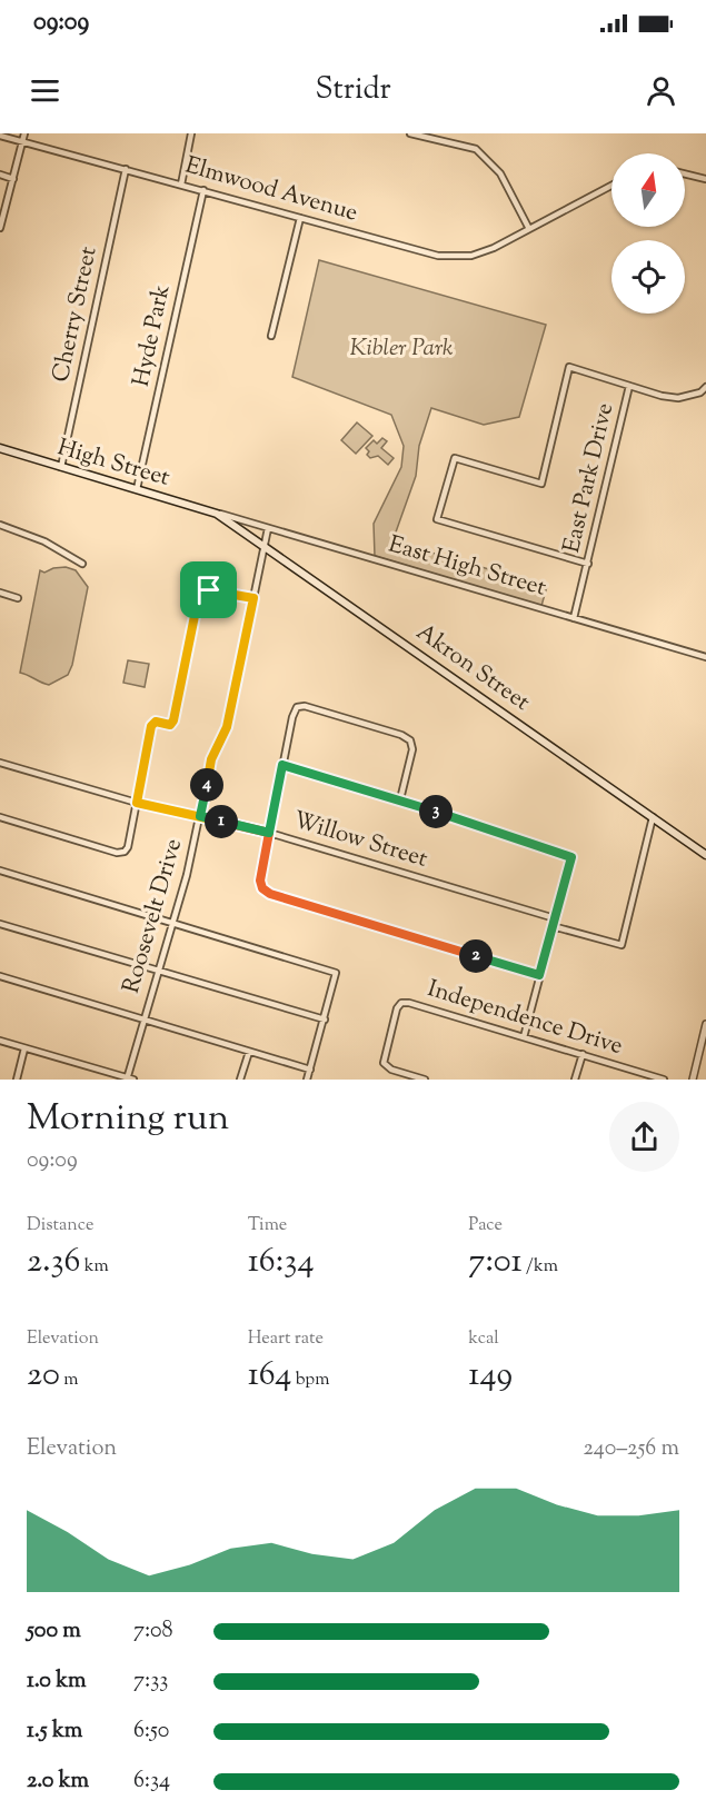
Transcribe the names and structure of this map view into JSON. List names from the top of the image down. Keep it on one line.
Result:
{"streets":{"main road":["High Street","Akron Street"],"street":["Elmwood Avenue","Cherry Street","Hyde Park","East Park Drive","East High Street","Willow Street","Roosevelt Drive","Independence Drive"]},"crossings":[["Elmwood Avenue","Cherry Street"],["Elmwood Avenue","Hyde Park"],["Cherry Street","High Street"],["Hyde Park","High Street"],["High Street","East High Street"],["High Street","Akron Street"],["East Park Drive","East High Street"],["East High Street","Akron Street"],["East High Street","Roosevelt Drive"],["Akron Street","Roosevelt Drive"],["Willow Street","Roosevelt Drive"]],"parks":["Kibler Park"],"north":"top","page":{"status":"09:09","header":"Stridr","pins":["4","3","1","2"],"heading":["Morning run","09:09"],"stats":[["Distance","2.36 km"],["Time","16:34"],["Pace","7:01 /km"],["Elevation","20 m"],["Heart rate","164 bpm"],["kcal","149"]],"chart":["Elevation","240–256 m"],"list":[{"name":"500 m","note":"7:08"},{"name":"1.0 km","note":"7:33"},{"name":"1.5 km","note":"6:50"},{"name":"2.0 km","note":"6:34"}]}}
